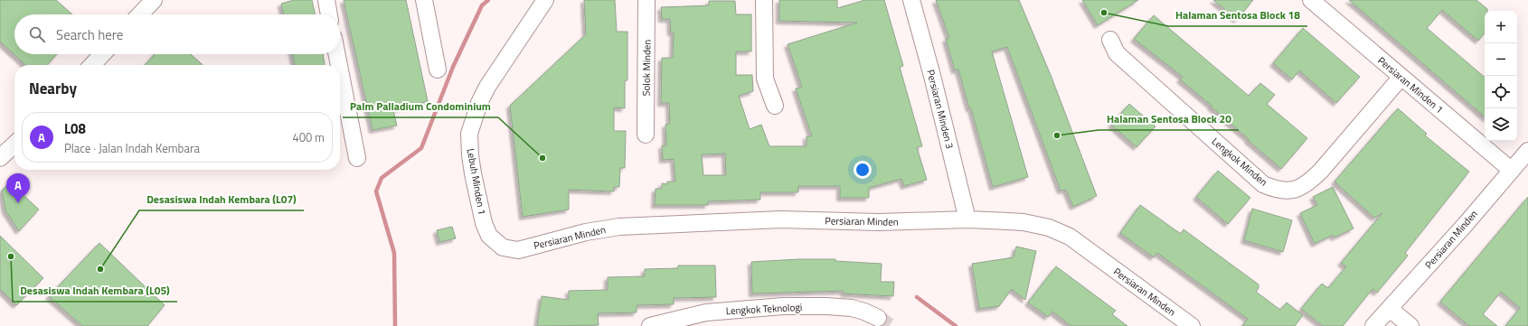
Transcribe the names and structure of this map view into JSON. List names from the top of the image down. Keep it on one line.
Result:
{"streets":{"street":["Solok Minden","Persiaran Minden 1","Persiaran Minden 3","Lengkok Minden","Lebuh Minden 1","Persiaran Minden","Lengkok Teknologi"]},"crossings":[["Persiaran Minden 1","Lengkok Minden"],["Persiaran Minden 1","Persiaran Minden"],["Persiaran Minden 3","Persiaran Minden"],["Lebuh Minden 1","Persiaran Minden"]],"places":["Halaman Sentosa Block 18","Halaman Sentosa Block 20","Palm Palladium Condominium","Desasiswa Indah Kembara (L05)","Desasiswa Indah Kembara (L07)"],"page":{"map_buttons":["+","−"],"search":"Search here","heading":"Nearby","list":[{"mark":"A","name":"L08","note":"Place · Jalan Indah Kembara","value":"400 m"}],"pins":"A"}}
